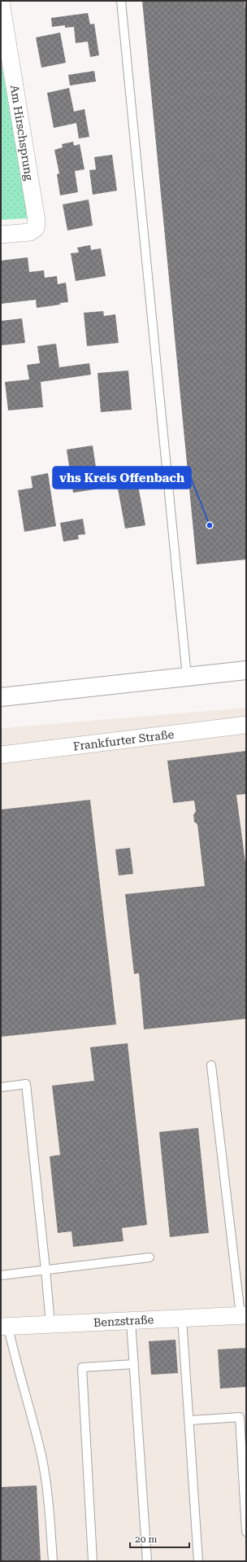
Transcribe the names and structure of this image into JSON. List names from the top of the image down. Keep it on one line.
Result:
{"streets":{"street":["Am Hirschsprung","Frankfurter Straße","Benzstraße"]},"places":["vhs Kreis Offenbach"],"scale_bar":"20 m"}
